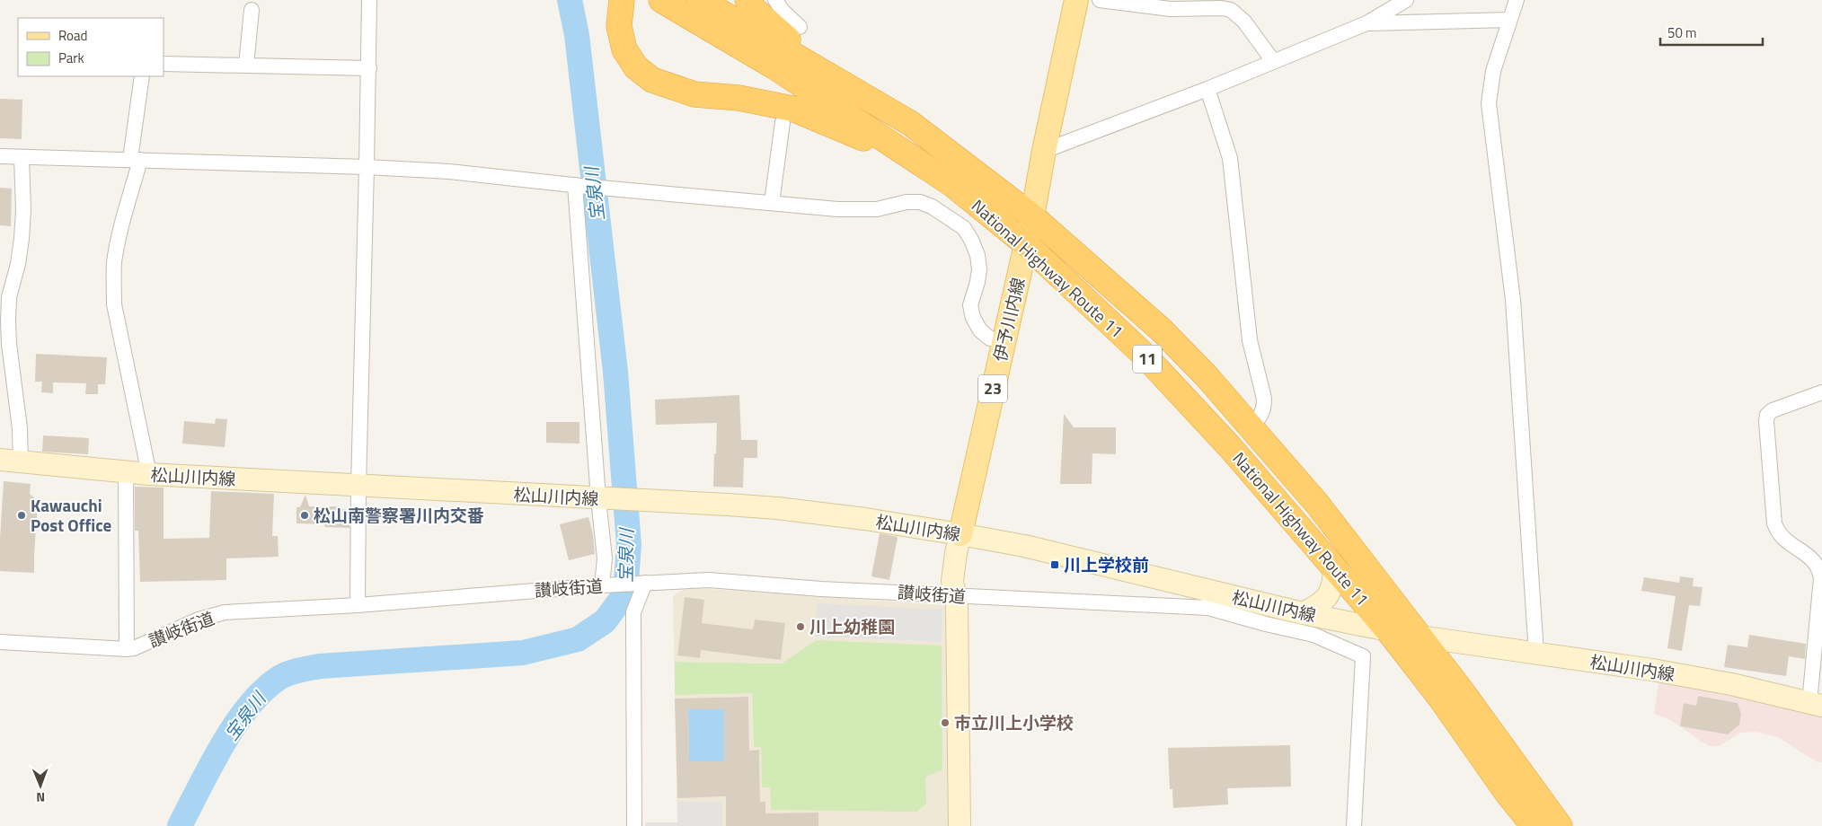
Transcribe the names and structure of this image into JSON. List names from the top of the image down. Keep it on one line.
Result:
{"streets":{"highway":["National Highway Route 11","11"],"main road":["伊予川内線","23","松山川内線"],"street":["讃岐街道"]},"crossings":[["National Highway Route 11","伊予川内線"],["National Highway Route 11","松山川内線"],["伊予川内線","松山川内線"],["松山川内線","讃岐街道"]],"water":["宝泉川"],"places":{"other":["Kawauchi Post Office","松山南警察署川内交番","川上幼稚園","市立川上小学校"],"transit":["川上学校前"]},"legend":["Road","Park"],"scale_bar":"50 m","north":"bottom"}
